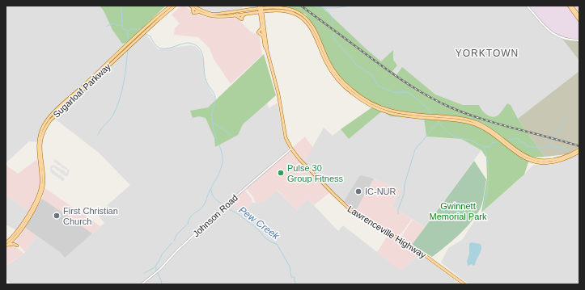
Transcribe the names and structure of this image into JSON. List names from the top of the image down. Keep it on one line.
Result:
{"streets":{"main road":["Sugarloaf Parkway","Lawrenceville Highway"],"street":["Johnson Road"]},"crossings":[["Johnson Road","Lawrenceville Highway"]],"districts":["YORKTOWN"],"water":["Pew Creek"],"parks":["Gwinnett Memorial Park"],"places":["Pulse 30 Group Fitness","IC-NUR","First Christian Church"]}
